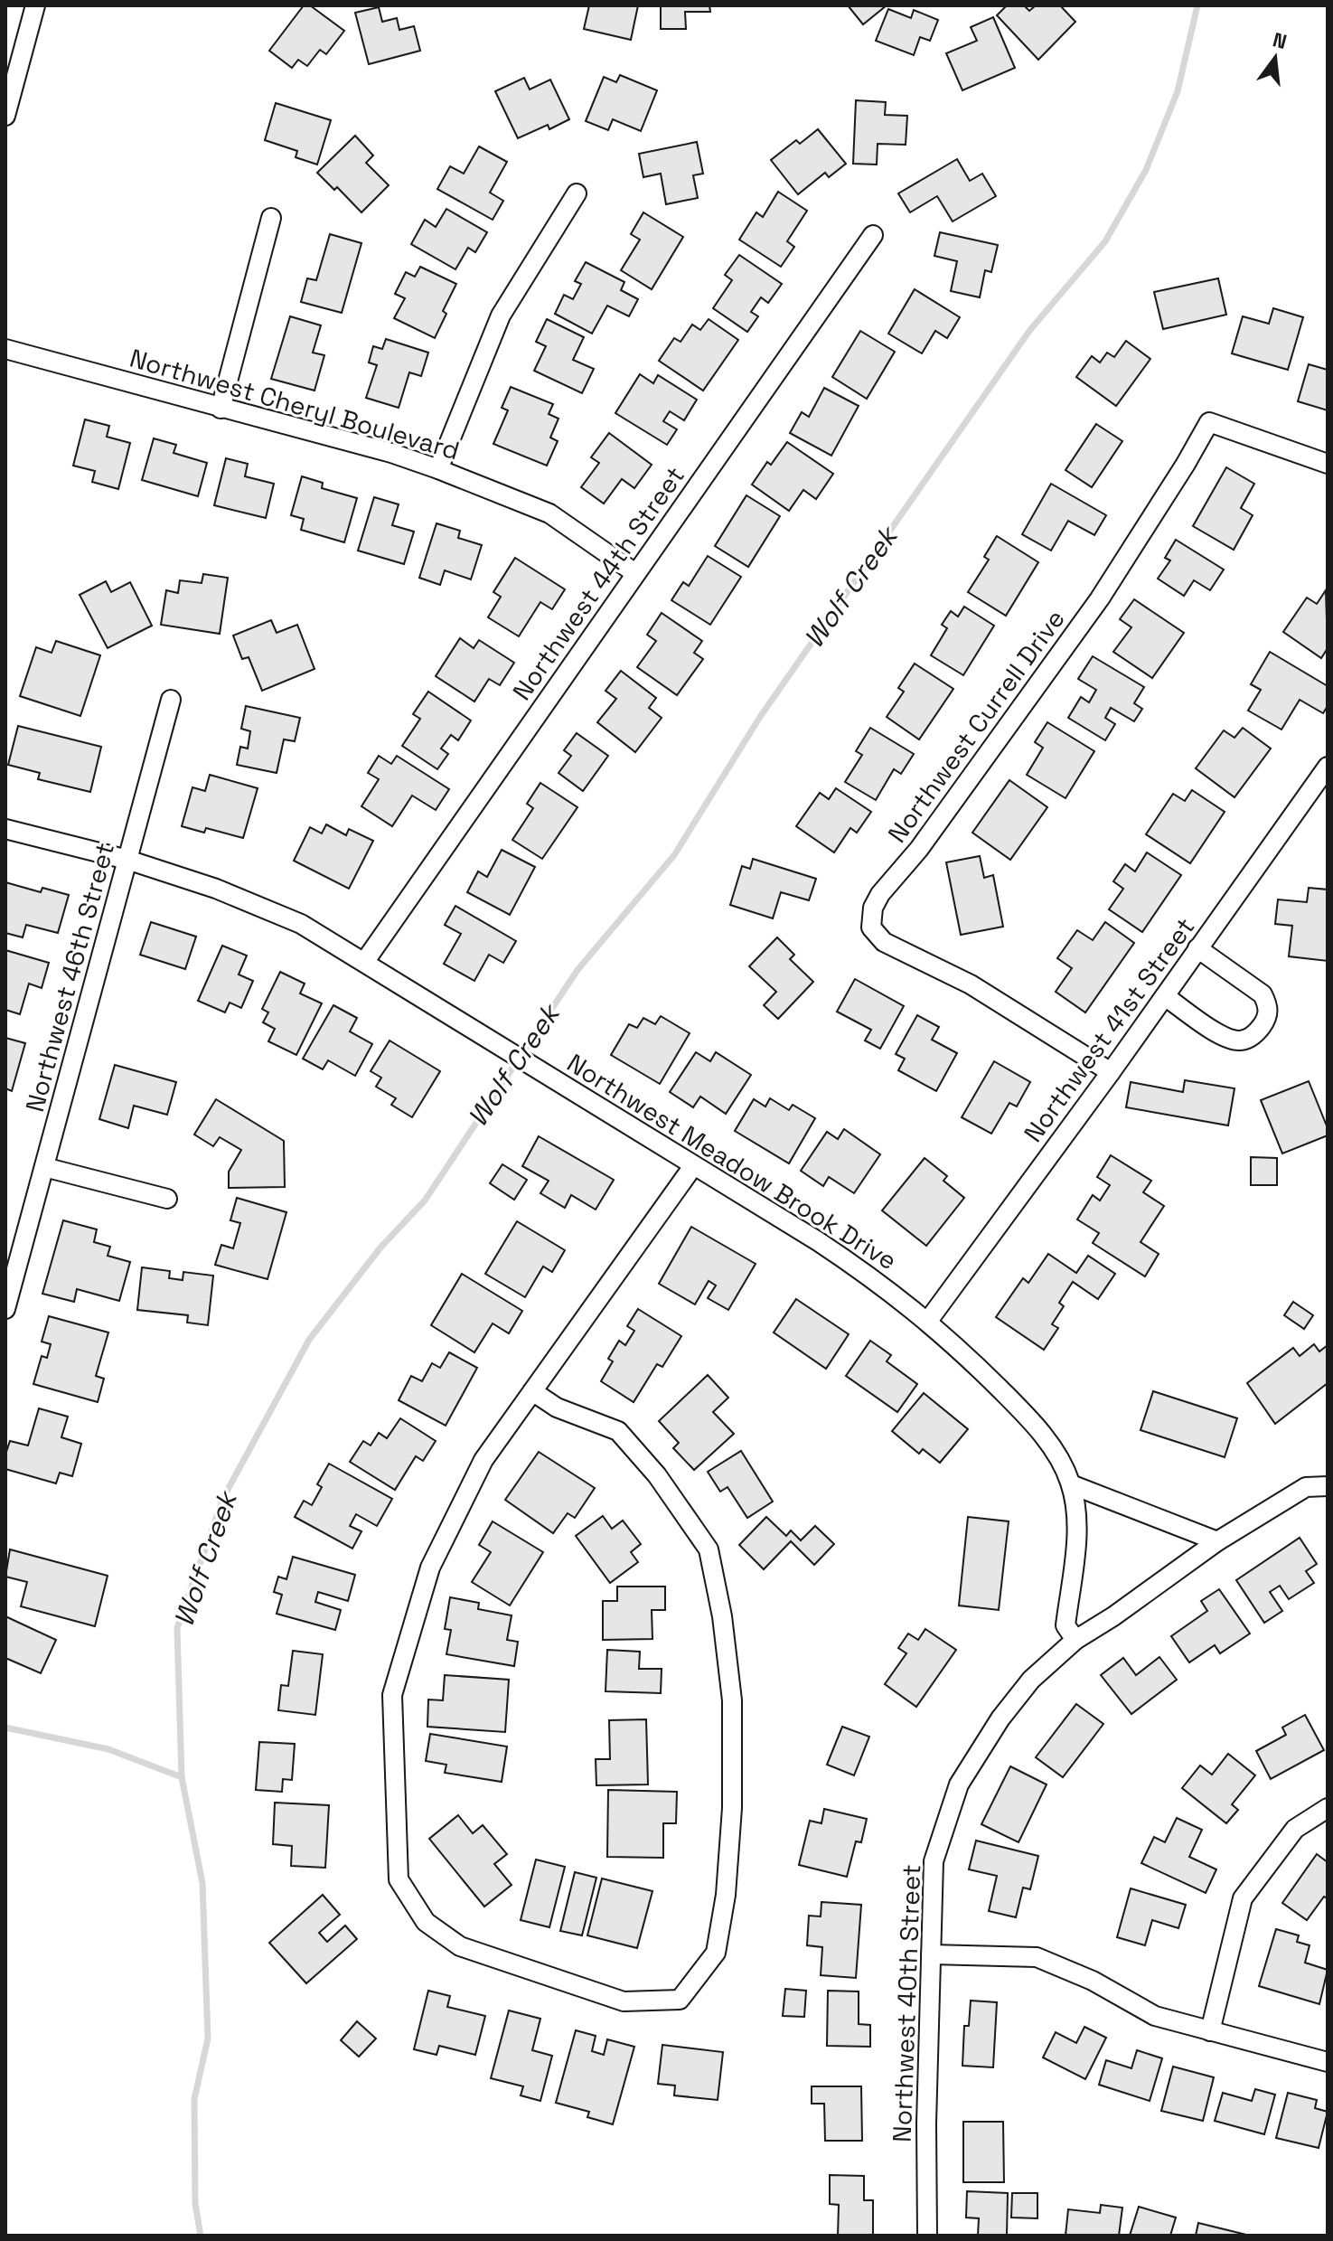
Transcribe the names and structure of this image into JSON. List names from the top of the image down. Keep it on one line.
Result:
{"streets":{"street":["Northwest Cheryl Boulevard","Northwest 44th Street","Northwest Currell Drive","Northwest 46th Street","Northwest 41st Street","Northwest Meadow Brook Drive","Northwest 40th Street"]},"crossings":[["Northwest Cheryl Boulevard","Northwest 44th Street"],["Northwest 44th Street","Northwest Meadow Brook Drive"],["Northwest Currell Drive","Northwest 41st Street"],["Northwest 46th Street","Northwest Meadow Brook Drive"],["Northwest 41st Street","Northwest Meadow Brook Drive"],["Northwest Meadow Brook Drive","Northwest 40th Street"]],"water":["Wolf Creek"],"north":"top"}
